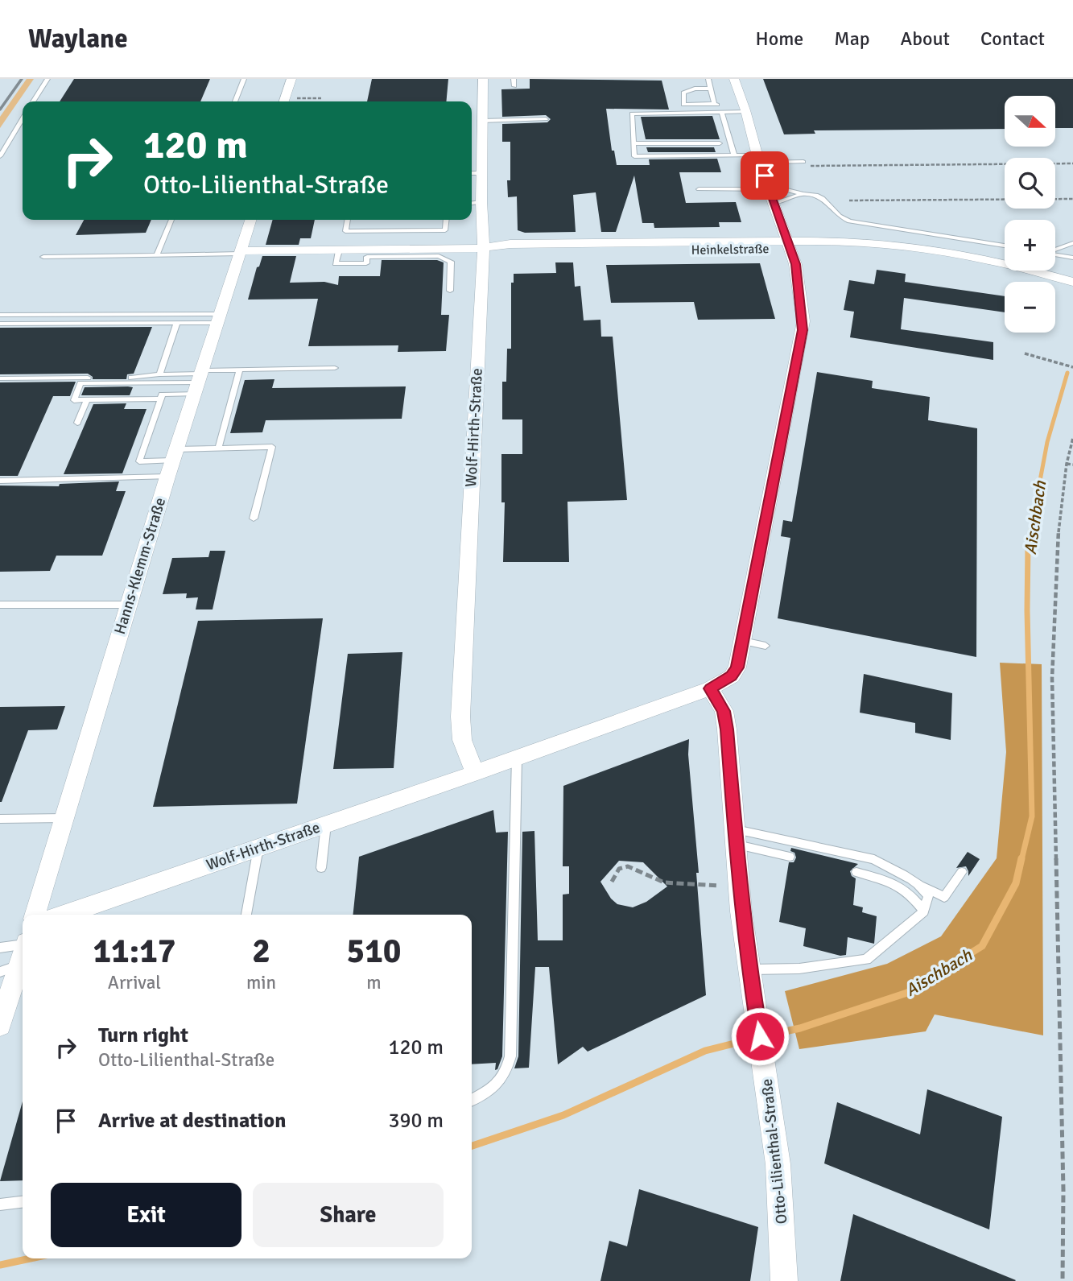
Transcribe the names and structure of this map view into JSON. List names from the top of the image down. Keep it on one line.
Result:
{"streets":{"street":["Heinkelstraße","Wolf-Hirth-Straße","Hanns-Klemm-Straße","Otto-Lilienthal-Straße"]},"crossings":[["Heinkelstraße","Wolf-Hirth-Straße"],["Heinkelstraße","Hanns-Klemm-Straße"],["Wolf-Hirth-Straße","Otto-Lilienthal-Straße"]],"water":["Aischbach"],"north":"right","page":{"header":"Waylane","nav":["Home","Map","About","Contact"],"map_buttons":["+","−"],"turn":["120 m","Otto-Lilienthal-Straße"],"eta":["11:17","Arrival","2","min","510","m"],"list":[{"name":"Turn right","note":"Otto-Lilienthal-Straße","value":"120 m"},{"name":"Arrive at destination","value":"390 m"}],"buttons":["Exit","Share"]}}
